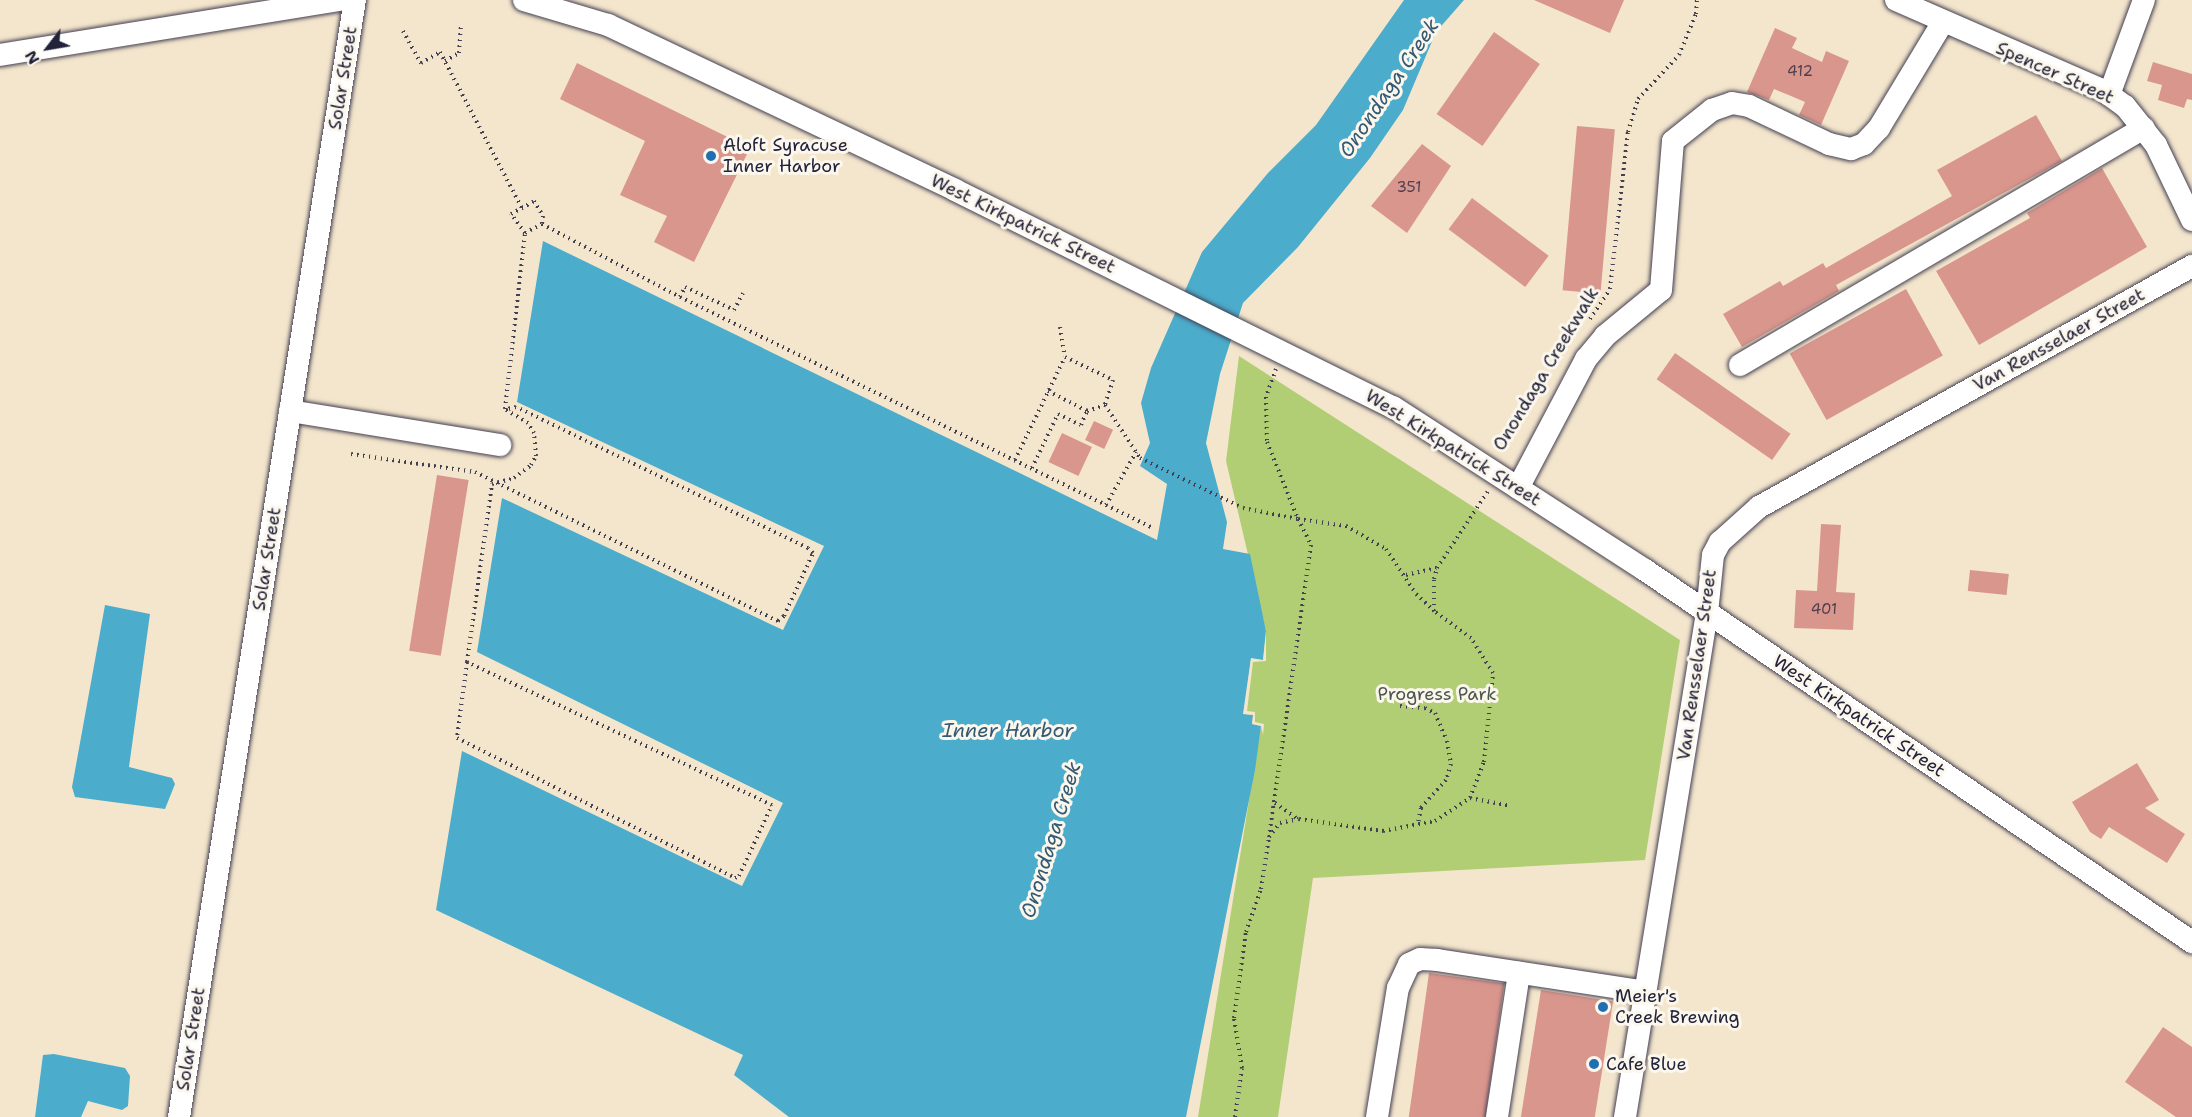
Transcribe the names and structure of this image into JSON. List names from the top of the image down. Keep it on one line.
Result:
{"streets":{"street":["Spencer Street","Solar Street","West Kirkpatrick Street","Van Rensselaer Street"],"path":["Onondaga Creekwalk"]},"crossings":[["West Kirkpatrick Street","Van Rensselaer Street"],["West Kirkpatrick Street","Onondaga Creekwalk"]],"water":["Onondaga Creek","Inner Harbor"],"parks":["Progress Park"],"places":["Aloft Syracuse Inner Harbor","Meier's Creek Brewing","Cafe Blue"],"house_numbers":["412","351","401"],"north":"bottom left"}
